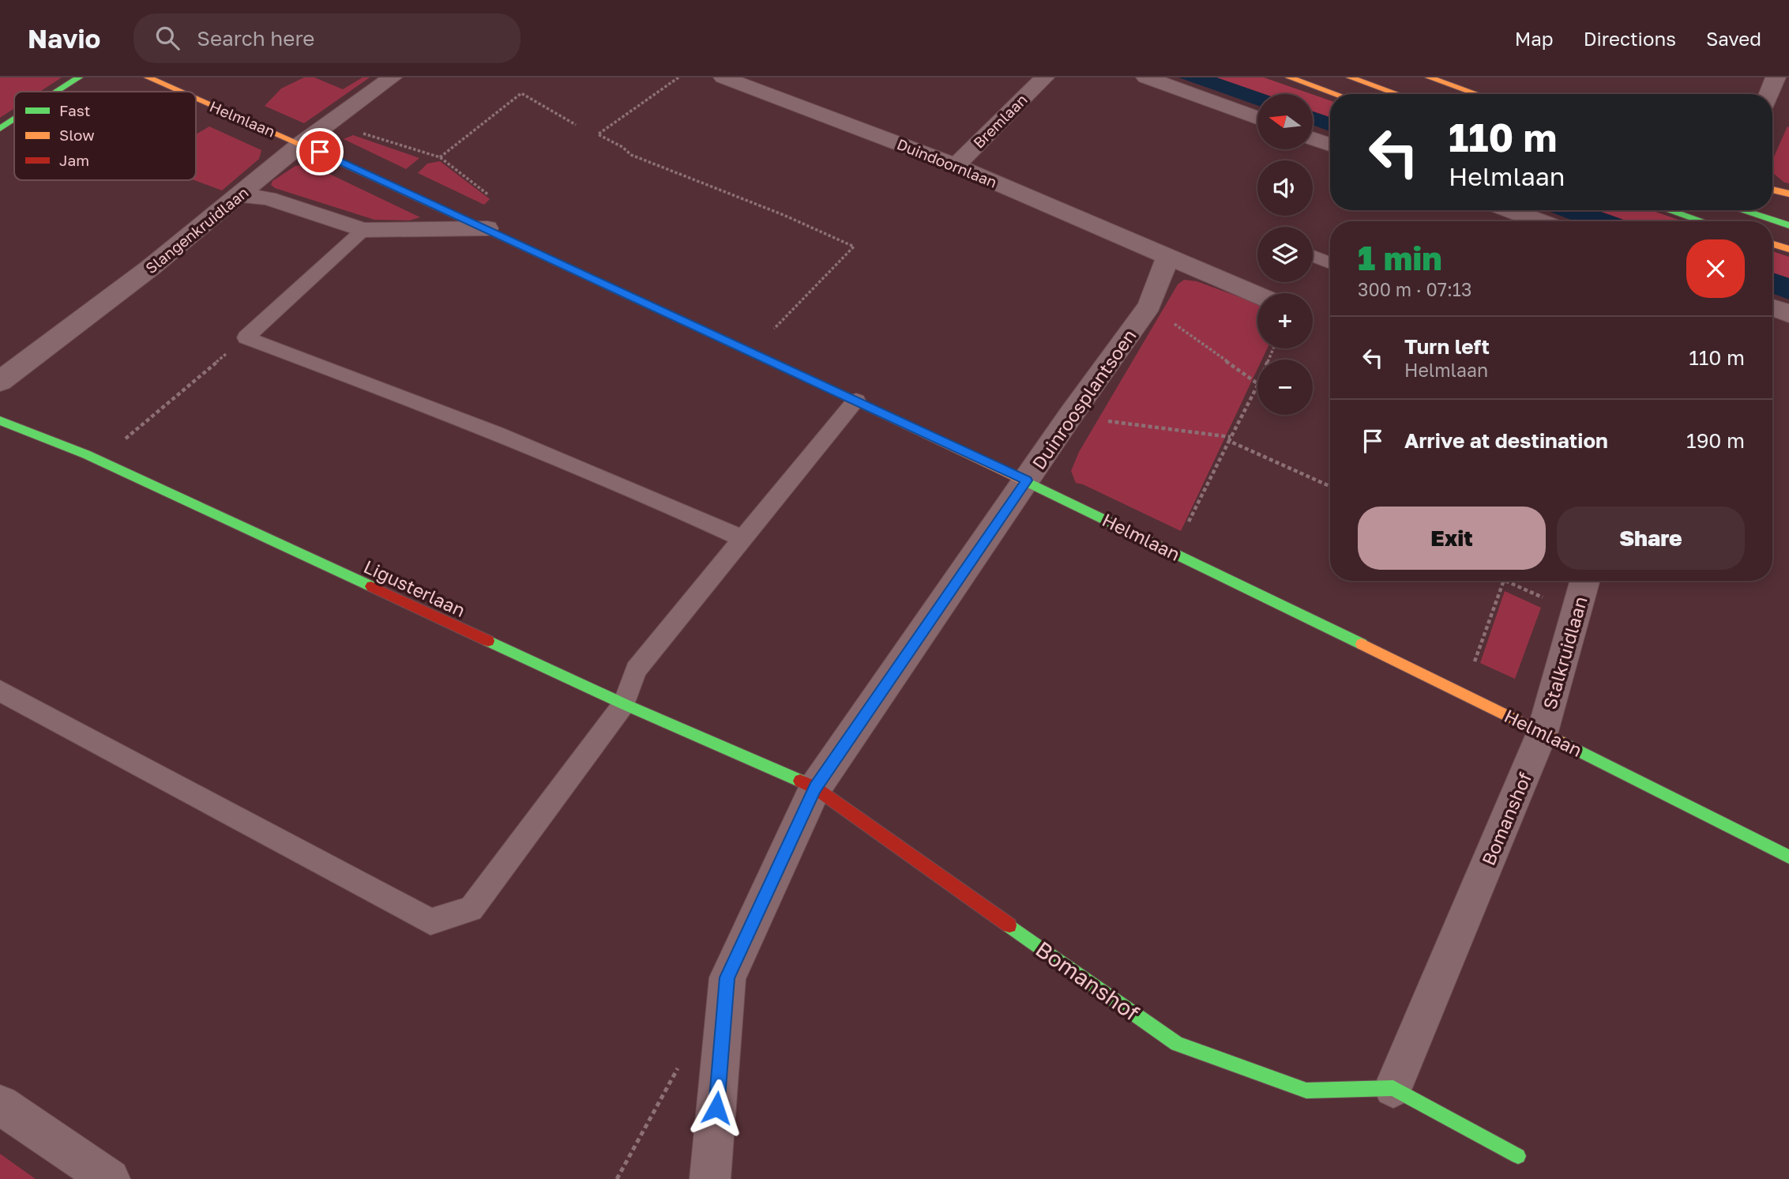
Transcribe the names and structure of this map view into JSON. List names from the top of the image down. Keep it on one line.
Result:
{"streets":{"street":["Helmlaan","Bremlaan","Duindoornlaan","Slangenkruidlaan","Duinroosplantsoen","Ligusterlaan","Stalkruidlaan","Bomanshof"]},"crossings":[["Helmlaan","Slangenkruidlaan"],["Helmlaan","Duinroosplantsoen"],["Helmlaan","Stalkruidlaan"],["Helmlaan","Bomanshof"],["Bremlaan","Duindoornlaan"],["Duindoornlaan","Duinroosplantsoen"],["Duinroosplantsoen","Ligusterlaan"],["Duinroosplantsoen","Bomanshof"],["Ligusterlaan","Bomanshof"],["Stalkruidlaan","Bomanshof"]],"legend":["Fast","Slow","Jam"],"north":"left","page":{"header":"Navio","search":"Search here","nav":["Map","Directions","Saved"],"map_buttons":["+","−"],"turn":["110 m","Helmlaan"],"heading":["1 min","300 m · 07:13"],"list":[{"name":"Turn left","note":"Helmlaan","value":"110 m"},{"name":"Arrive at destination","value":"190 m"}],"buttons":["Exit","Share"]}}
